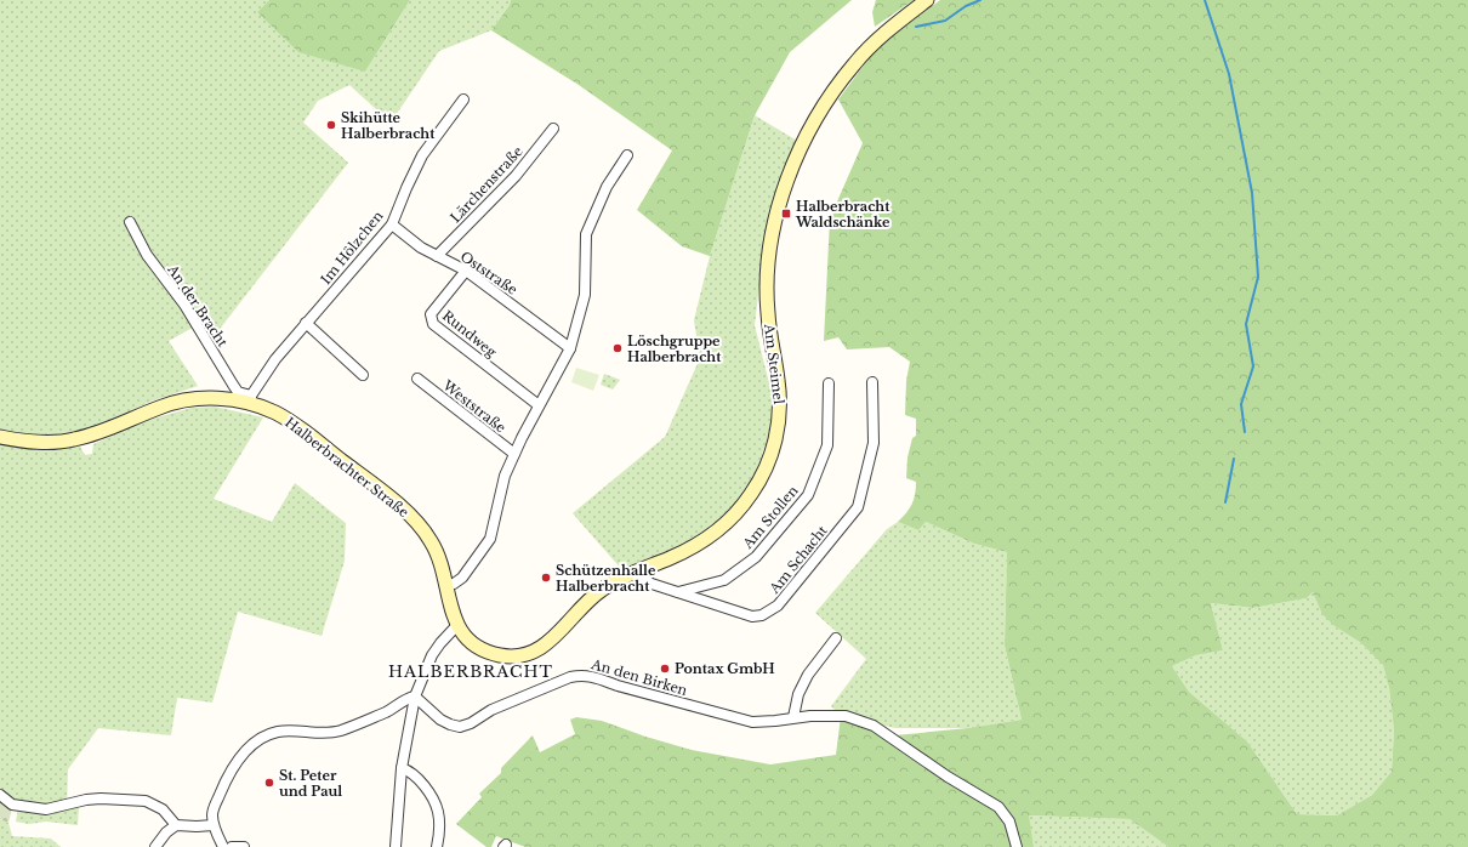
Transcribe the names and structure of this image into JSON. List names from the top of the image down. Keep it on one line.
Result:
{"streets":{"main road":["Am Steimel","Halberbrachter Straße"],"street":["Lärchenstraße","Im Hölzchen","Oststraße","An der Bracht","Rundweg","Weststraße","Am Stollen","Am Schacht","An den Birken"]},"crossings":[["Lärchenstraße","Oststraße"],["Im Hölzchen","Oststraße"],["Im Hölzchen","An der Bracht"],["Im Hölzchen","Halberbrachter Straße"],["Oststraße","Rundweg"],["An der Bracht","Halberbrachter Straße"],["Am Steimel","Halberbrachter Straße"],["Am Steimel","Am Schacht"],["Am Stollen","Am Schacht"]],"districts":["HALBERBRACHT"],"places":{"other":["Skihütte Halberbracht","Löschgruppe Halberbracht","Schützenhalle Halberbracht","Pontax GmbH","St. Peter und Paul"],"transit":["Halberbracht Waldschänke"]}}
